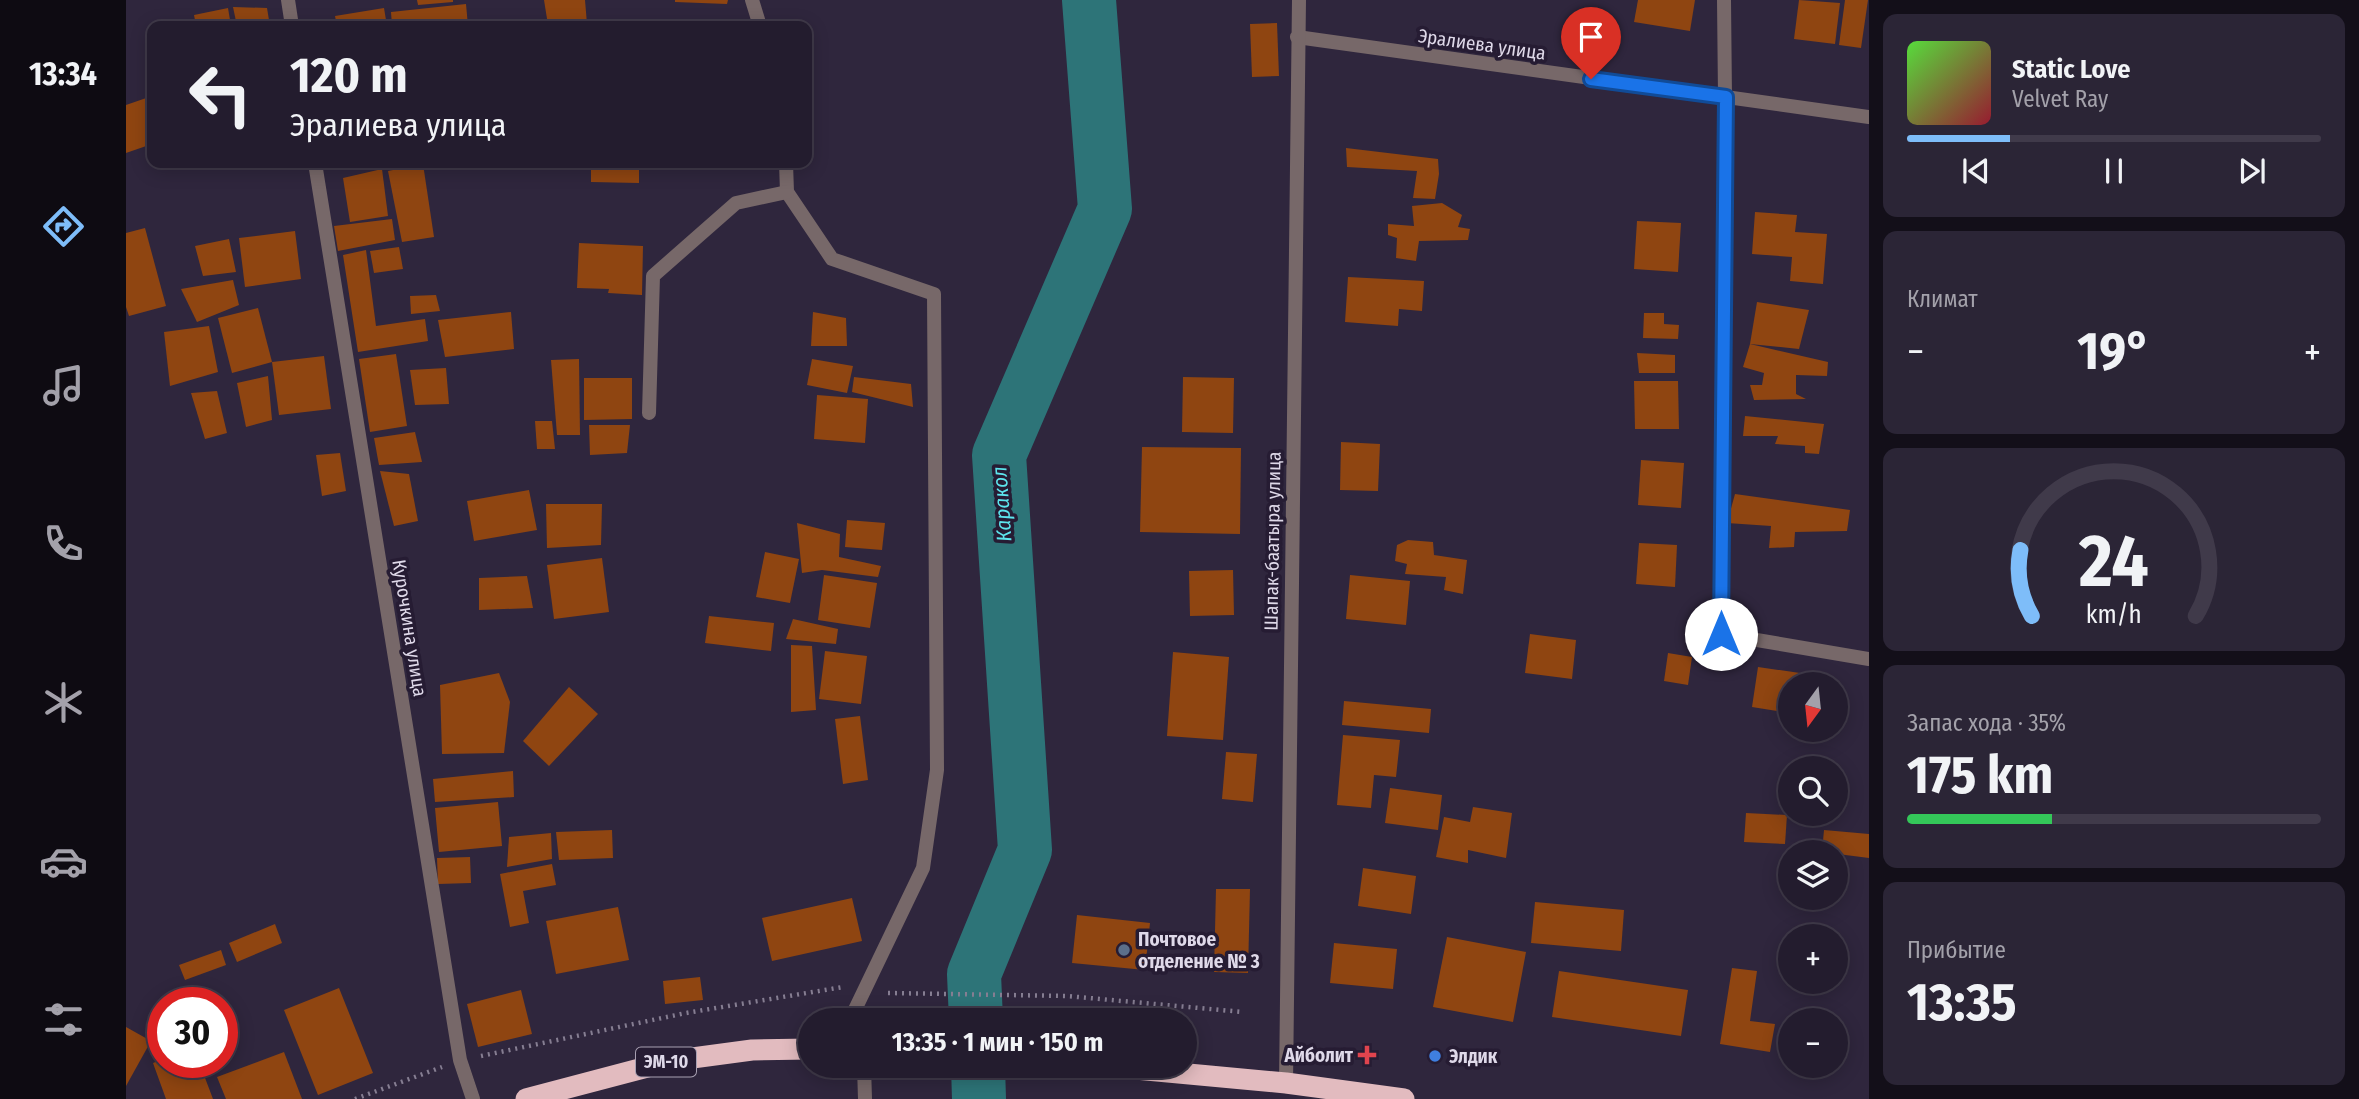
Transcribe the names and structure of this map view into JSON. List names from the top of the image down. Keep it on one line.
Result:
{"streets":{"highway":["ЭМ-10"],"street":["Эралиева улица","Шапак-баатыра улица","Курочкина улица"]},"crossings":[["Эралиева улица","Шапак-баатыра улица"]],"water":["Каракол"],"places":{"other":["Почтовое отделение № 3","Элдик"],"health":["Айболит"]},"north":"bottom","page":{"tabs":"13:34","turn":["120 m","Эралиева улица"],"song":["Static Love","Velvet Ray"],"tile":["Климат",["Запас хода · 35%","175 km"],["Прибытие","13:35"]],"heat":["−","19°","+"],"map_buttons":["+","−"],"limit":"30","trip":"13:35 · 1 мин · 150 m","gauge":["24","km/h"]}}
